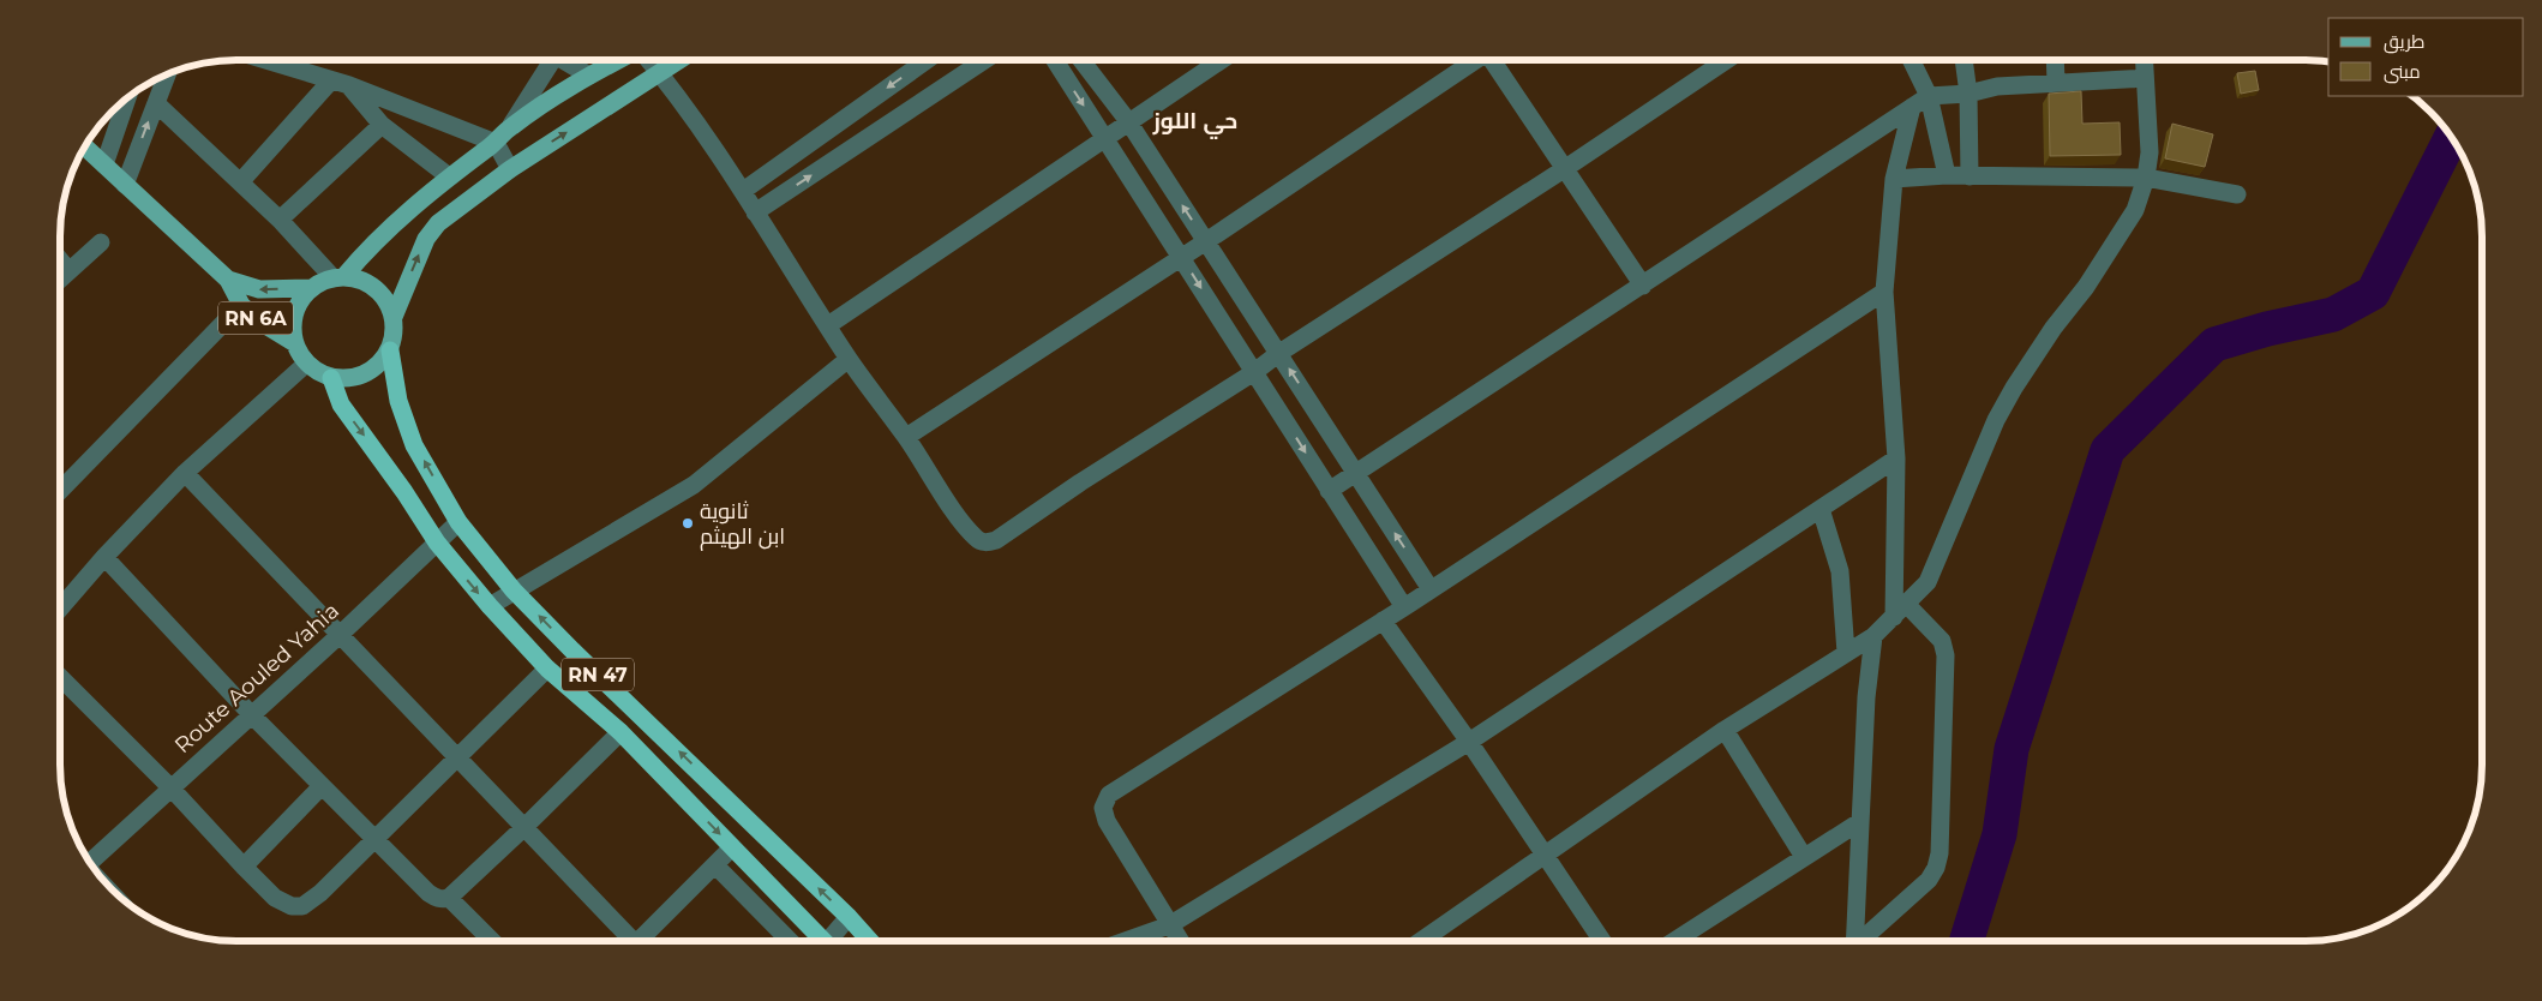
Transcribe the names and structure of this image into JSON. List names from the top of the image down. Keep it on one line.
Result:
{"streets":{"highway":["RN 47"],"main road":["RN 6A"],"street":["Route Aouled Yahia"]},"crossings":[["RN 6A","RN 47"],["RN 47","Route Aouled Yahia"]],"districts":["حي اللوز"],"places":["ثانوية ابن الهيثم"],"legend":["طريق","مبنى"]}
